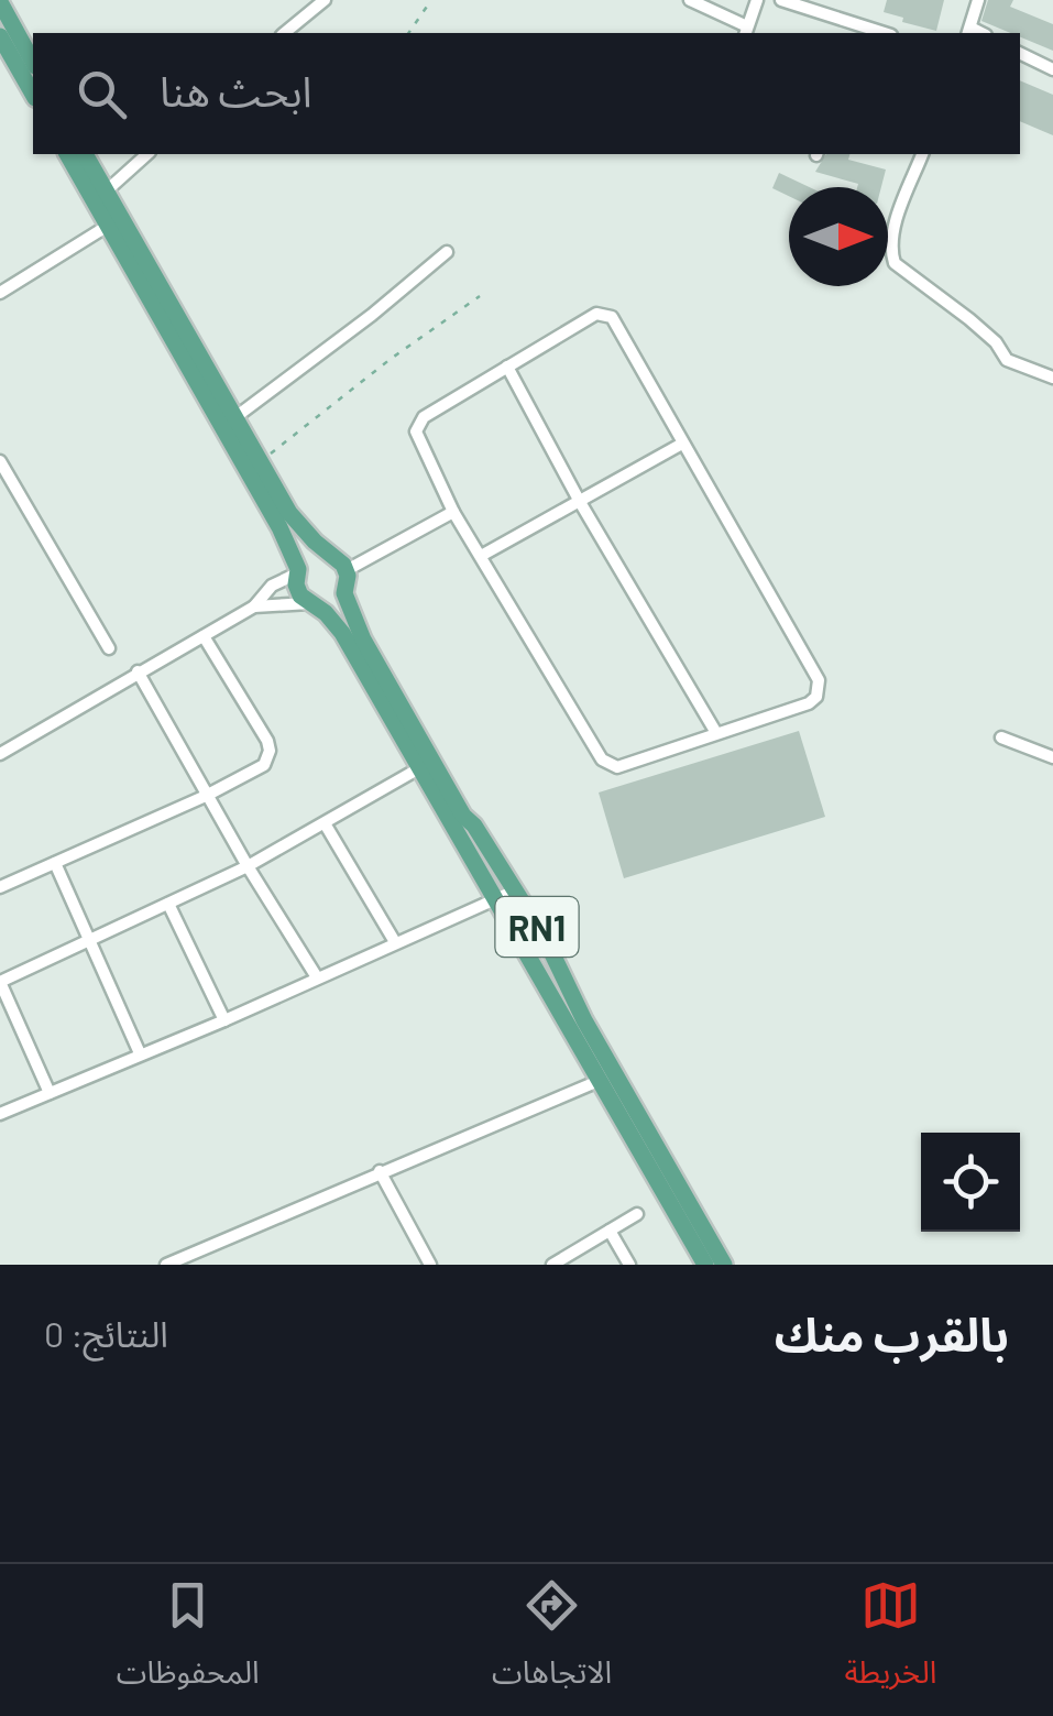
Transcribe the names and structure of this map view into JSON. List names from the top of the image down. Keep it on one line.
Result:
{"streets":{"main road":["RN1"]},"north":"right","page":{"search":"ابحث هنا","heading":["بالقرب منك","النتائج: 0"],"nav":["الخريطة","الاتجاهات","المحفوظات"]}}
